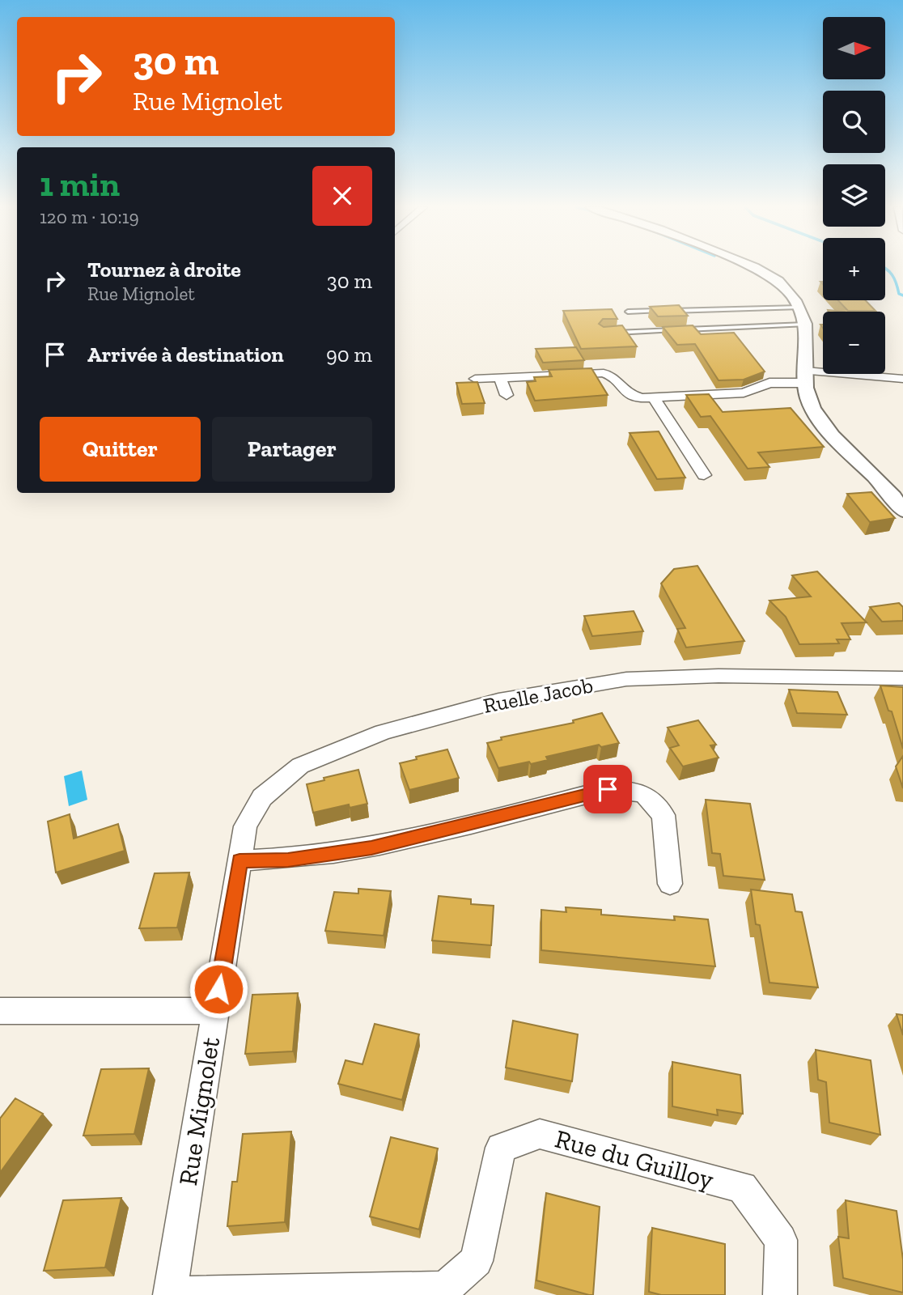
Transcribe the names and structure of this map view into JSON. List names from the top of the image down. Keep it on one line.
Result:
{"streets":{"street":["Ruelle Jacob","Rue Mignolet","Rue du Guilloy"]},"crossings":[["Ruelle Jacob","Rue Mignolet"],["Rue Mignolet","Rue du Guilloy"]],"north":"right","page":{"map_buttons":["+","−"],"turn":["30 m","Rue Mignolet"],"heading":["1 min","120 m · 10:19"],"list":[{"name":"Tournez à droite","note":"Rue Mignolet","value":"30 m"},{"name":"Arrivée à destination","value":"90 m"}],"buttons":["Quitter","Partager"]}}
